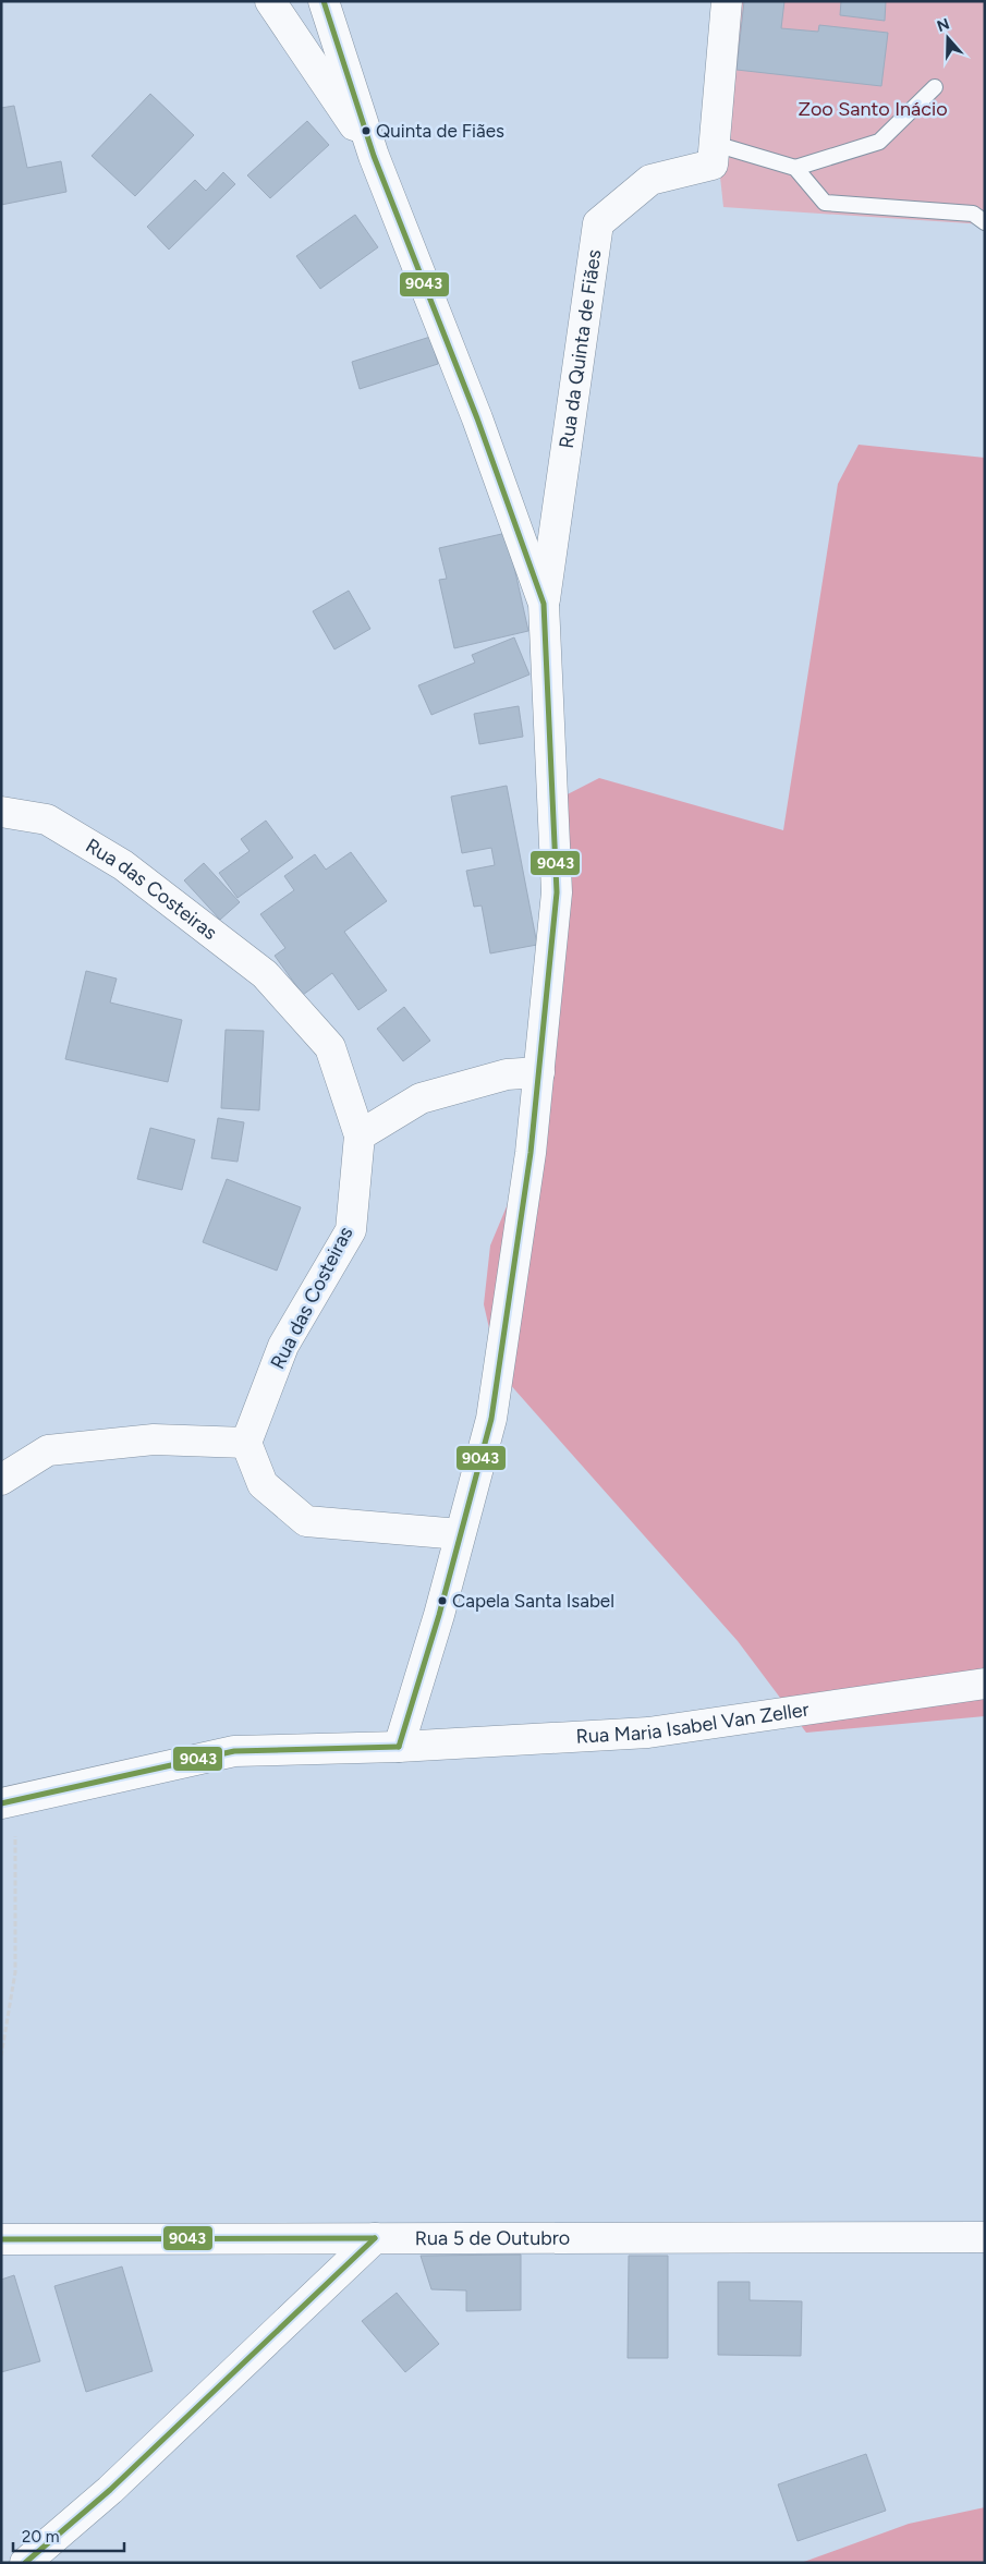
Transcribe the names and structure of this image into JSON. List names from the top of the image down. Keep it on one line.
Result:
{"streets":{"street":["Rua da Quinta de Fiães","Rua das Costeiras","Rua Maria Isabel Van Zeller","Rua 5 de Outubro"]},"parks":["Zoo Santo Inácio"],"places":["Quinta de Fiães","Capela Santa Isabel"],"lines":["transit line 9043"],"scale_bar":"20 m","north":"top"}
